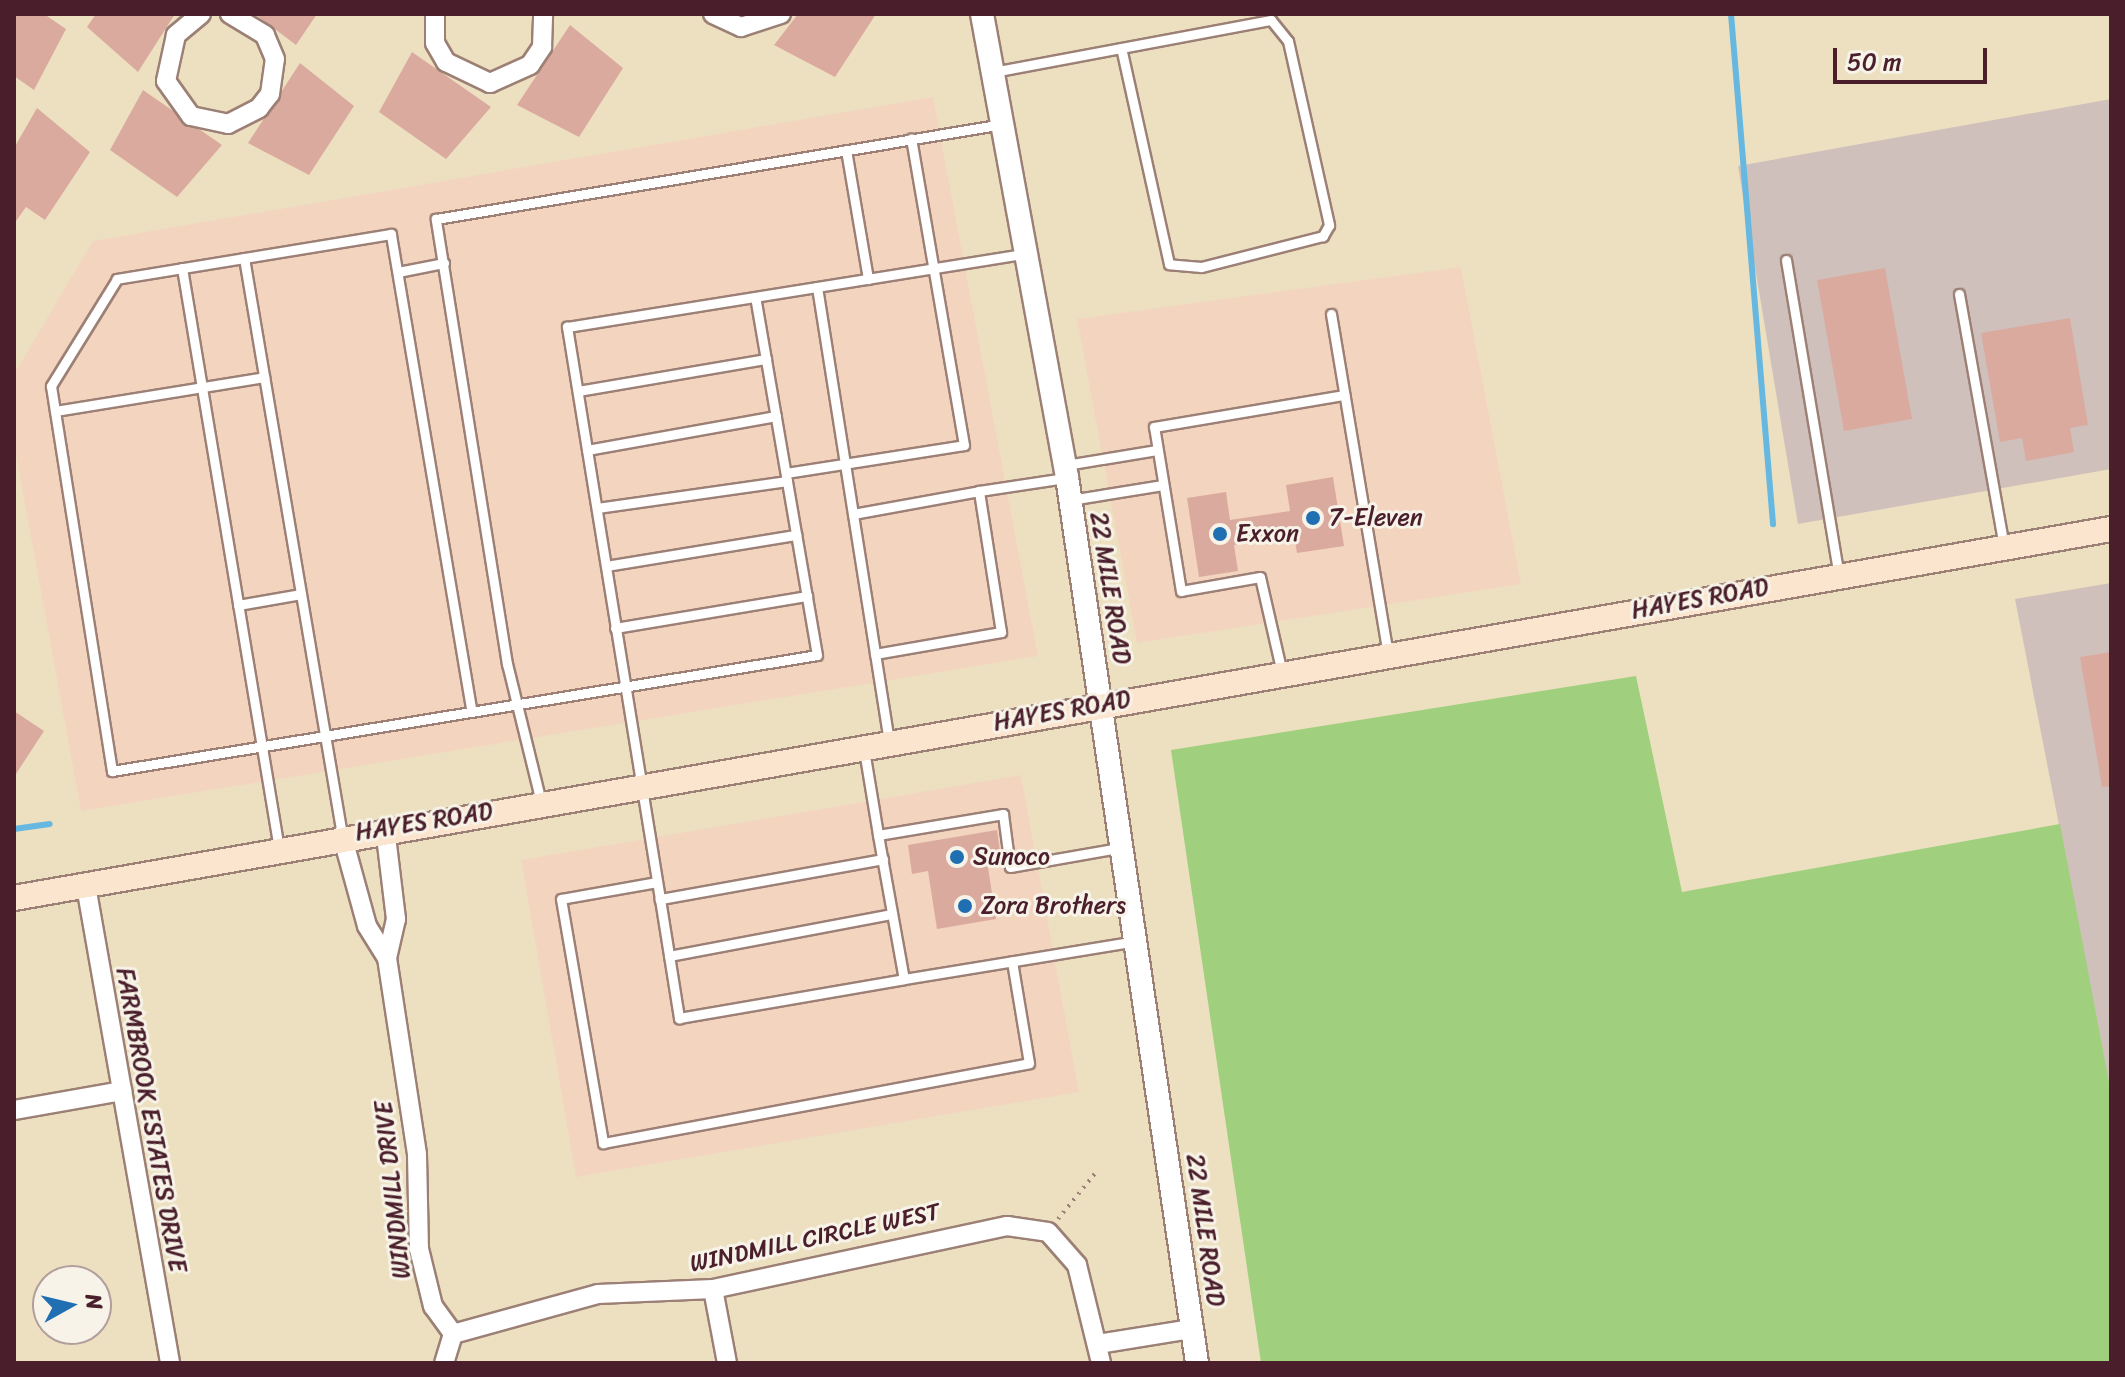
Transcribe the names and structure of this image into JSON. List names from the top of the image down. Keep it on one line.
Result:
{"streets":{"main road":["HAYES ROAD"],"street":["22 MILE ROAD","FARMBROOK ESTATES DRIVE","WINDMILL DRIVE","WINDMILL CIRCLE WEST"]},"crossings":[["22 MILE ROAD","HAYES ROAD"],["HAYES ROAD","FARMBROOK ESTATES DRIVE"],["HAYES ROAD","WINDMILL DRIVE"],["WINDMILL DRIVE","WINDMILL CIRCLE WEST"]],"places":["7-Eleven","Exxon","Sunoco","Zora Brothers"],"scale_bar":"50 m","north":"right"}
